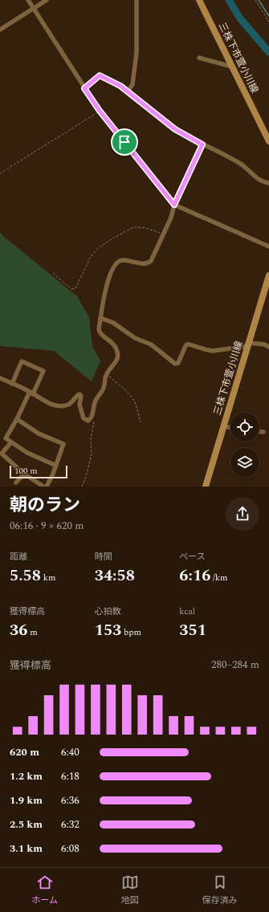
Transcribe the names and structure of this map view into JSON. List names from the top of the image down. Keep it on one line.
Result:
{"streets":{"main road":["三株下市萱小川線"]},"scale_bar":"100 m","page":{"scale":"100 m","heading":["朝のラン","06:16 · 9 × 620 m"],"stats":[["距離","5.58 km"],["時間","34:58"],["ペース","6:16 /km"],["獲得標高","36 m"],["心拍数","153 bpm"],["kcal","351"]],"chart":["獲得標高","280–284 m"],"list":[{"name":"620 m","note":"6:40"},{"name":"1.2 km","note":"6:18"},{"name":"1.9 km","note":"6:36"},{"name":"2.5 km","note":"6:32"},{"name":"3.1 km","note":"6:08"}],"tabs":["ホーム","地図","保存済み"]}}
